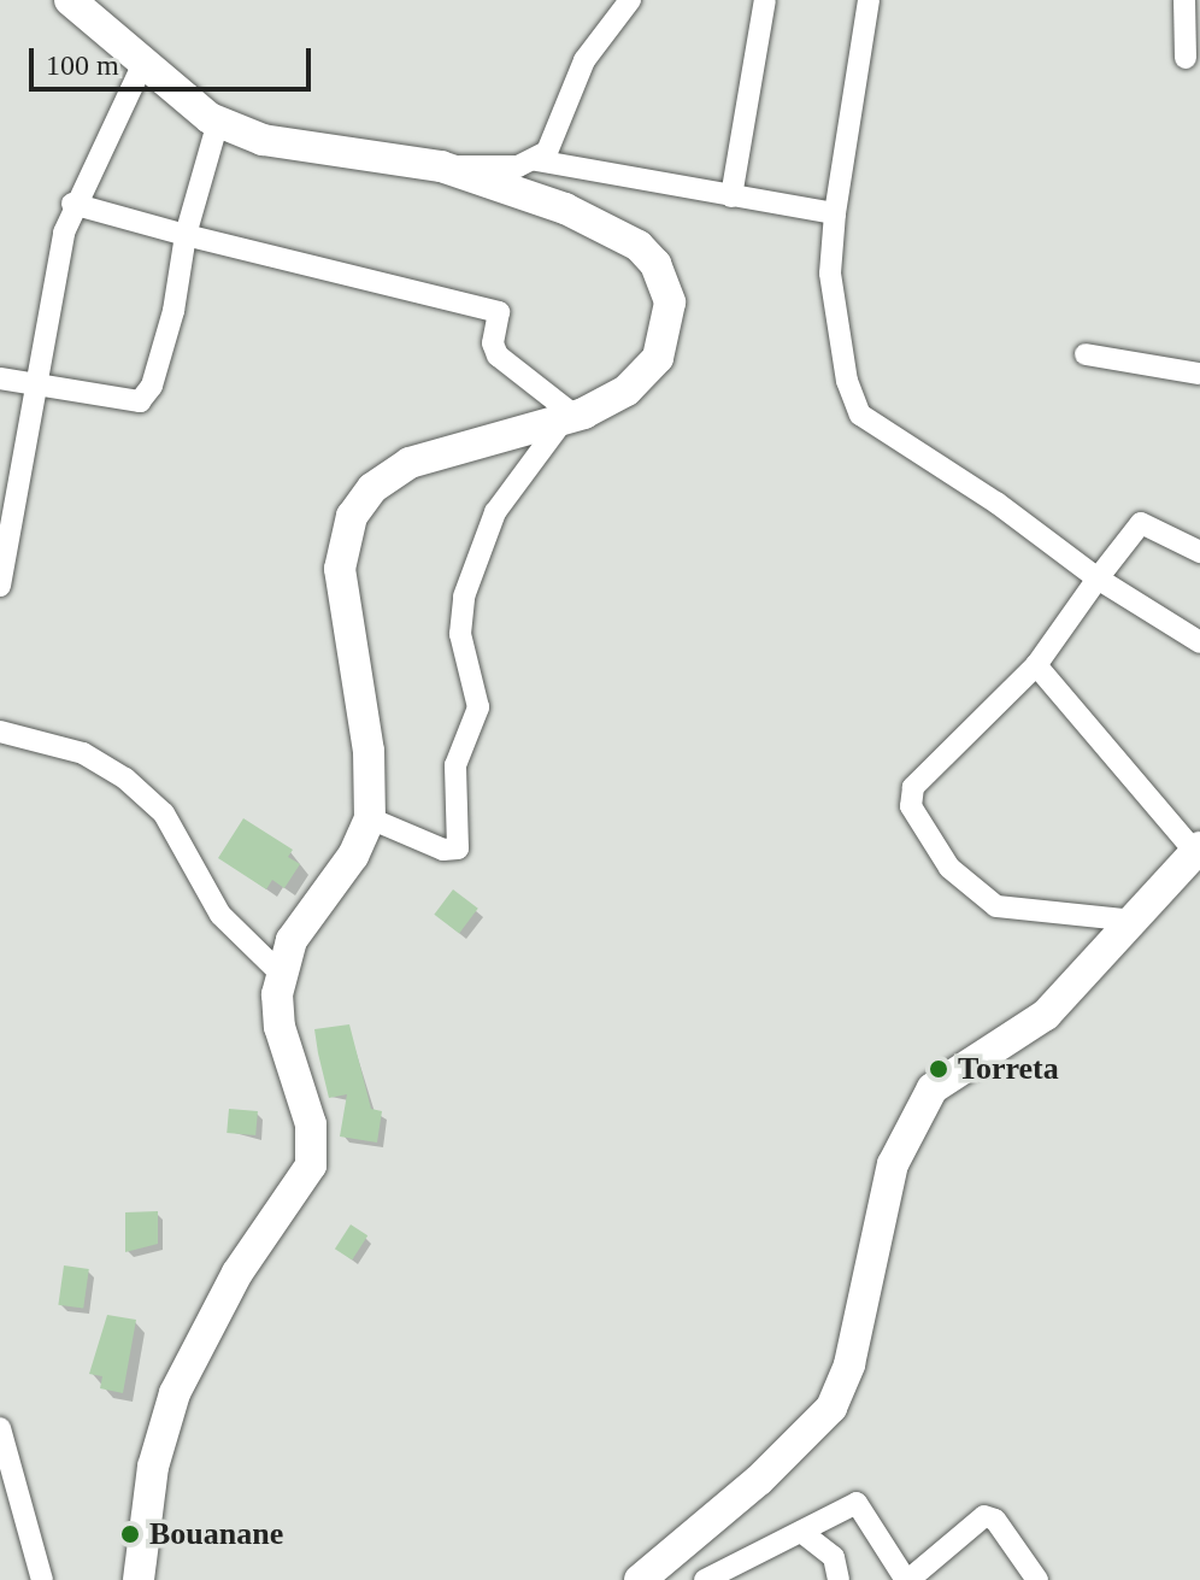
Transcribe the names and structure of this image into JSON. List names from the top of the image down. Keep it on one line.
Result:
{"places":["Torreta","Bouanane"],"scale_bar":"100 m"}
